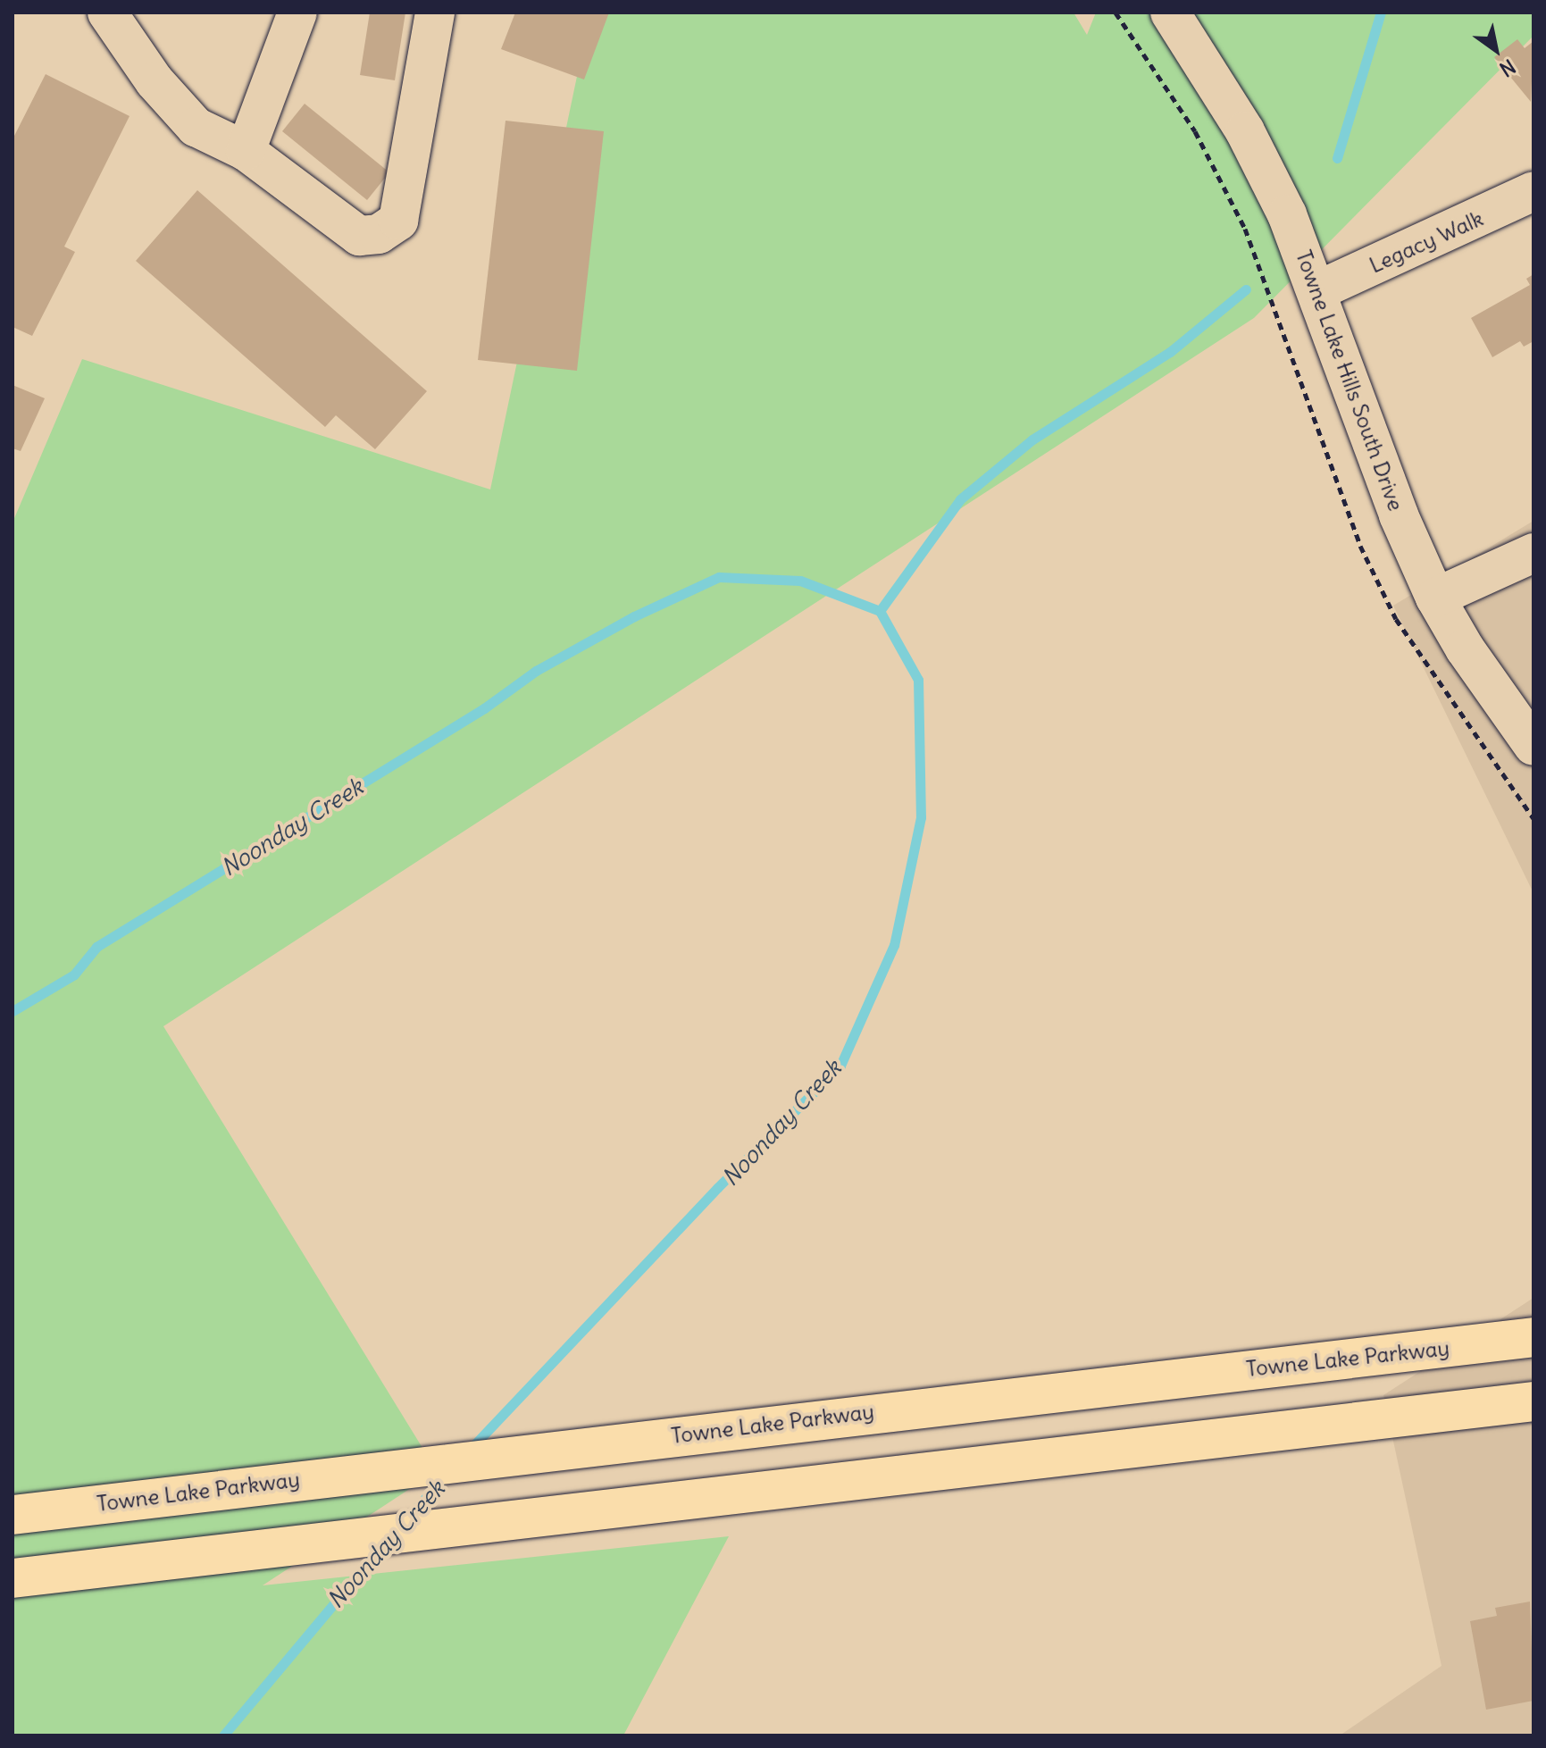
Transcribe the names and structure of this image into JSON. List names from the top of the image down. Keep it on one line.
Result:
{"streets":{"main road":["Towne Lake Parkway"],"street":["Legacy Walk","Towne Lake Hills South Drive"]},"crossings":[["Legacy Walk","Towne Lake Hills South Drive"]],"water":["Noonday Creek"],"north":"bottom right"}
